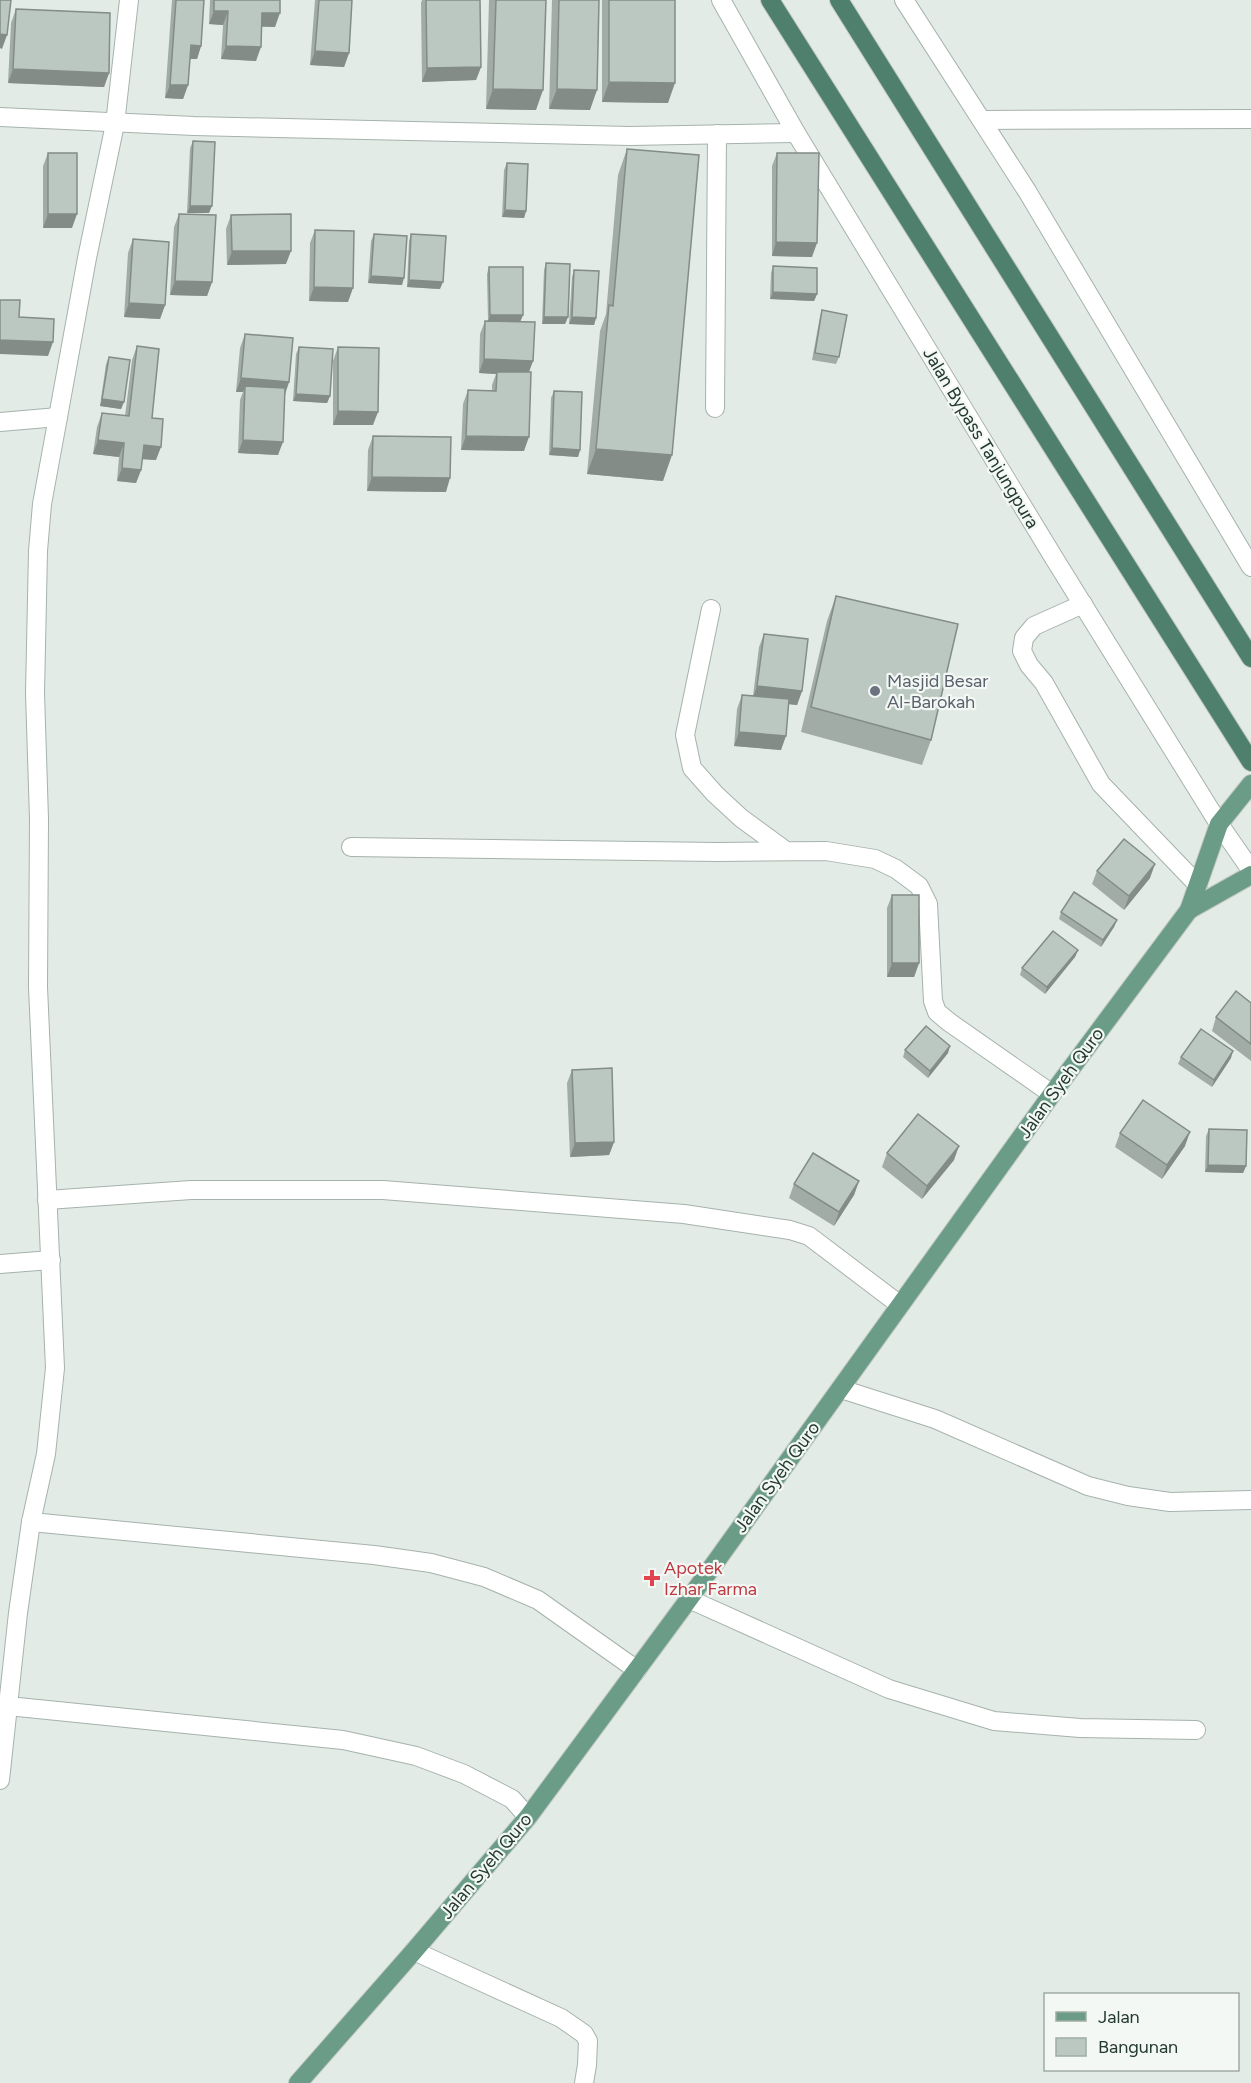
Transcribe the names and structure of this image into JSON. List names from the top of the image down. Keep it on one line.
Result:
{"streets":{"main road":["Jalan Syeh Quro"],"street":["Jalan Bypass Tanjungpura"]},"crossings":[["Jalan Bypass Tanjungpura","Jalan Syeh Quro"]],"places":{"other":["Masjid Besar Al-Barokah"],"health":["Apotek Izhar Farma"]},"legend":["Jalan","Bangunan"]}
